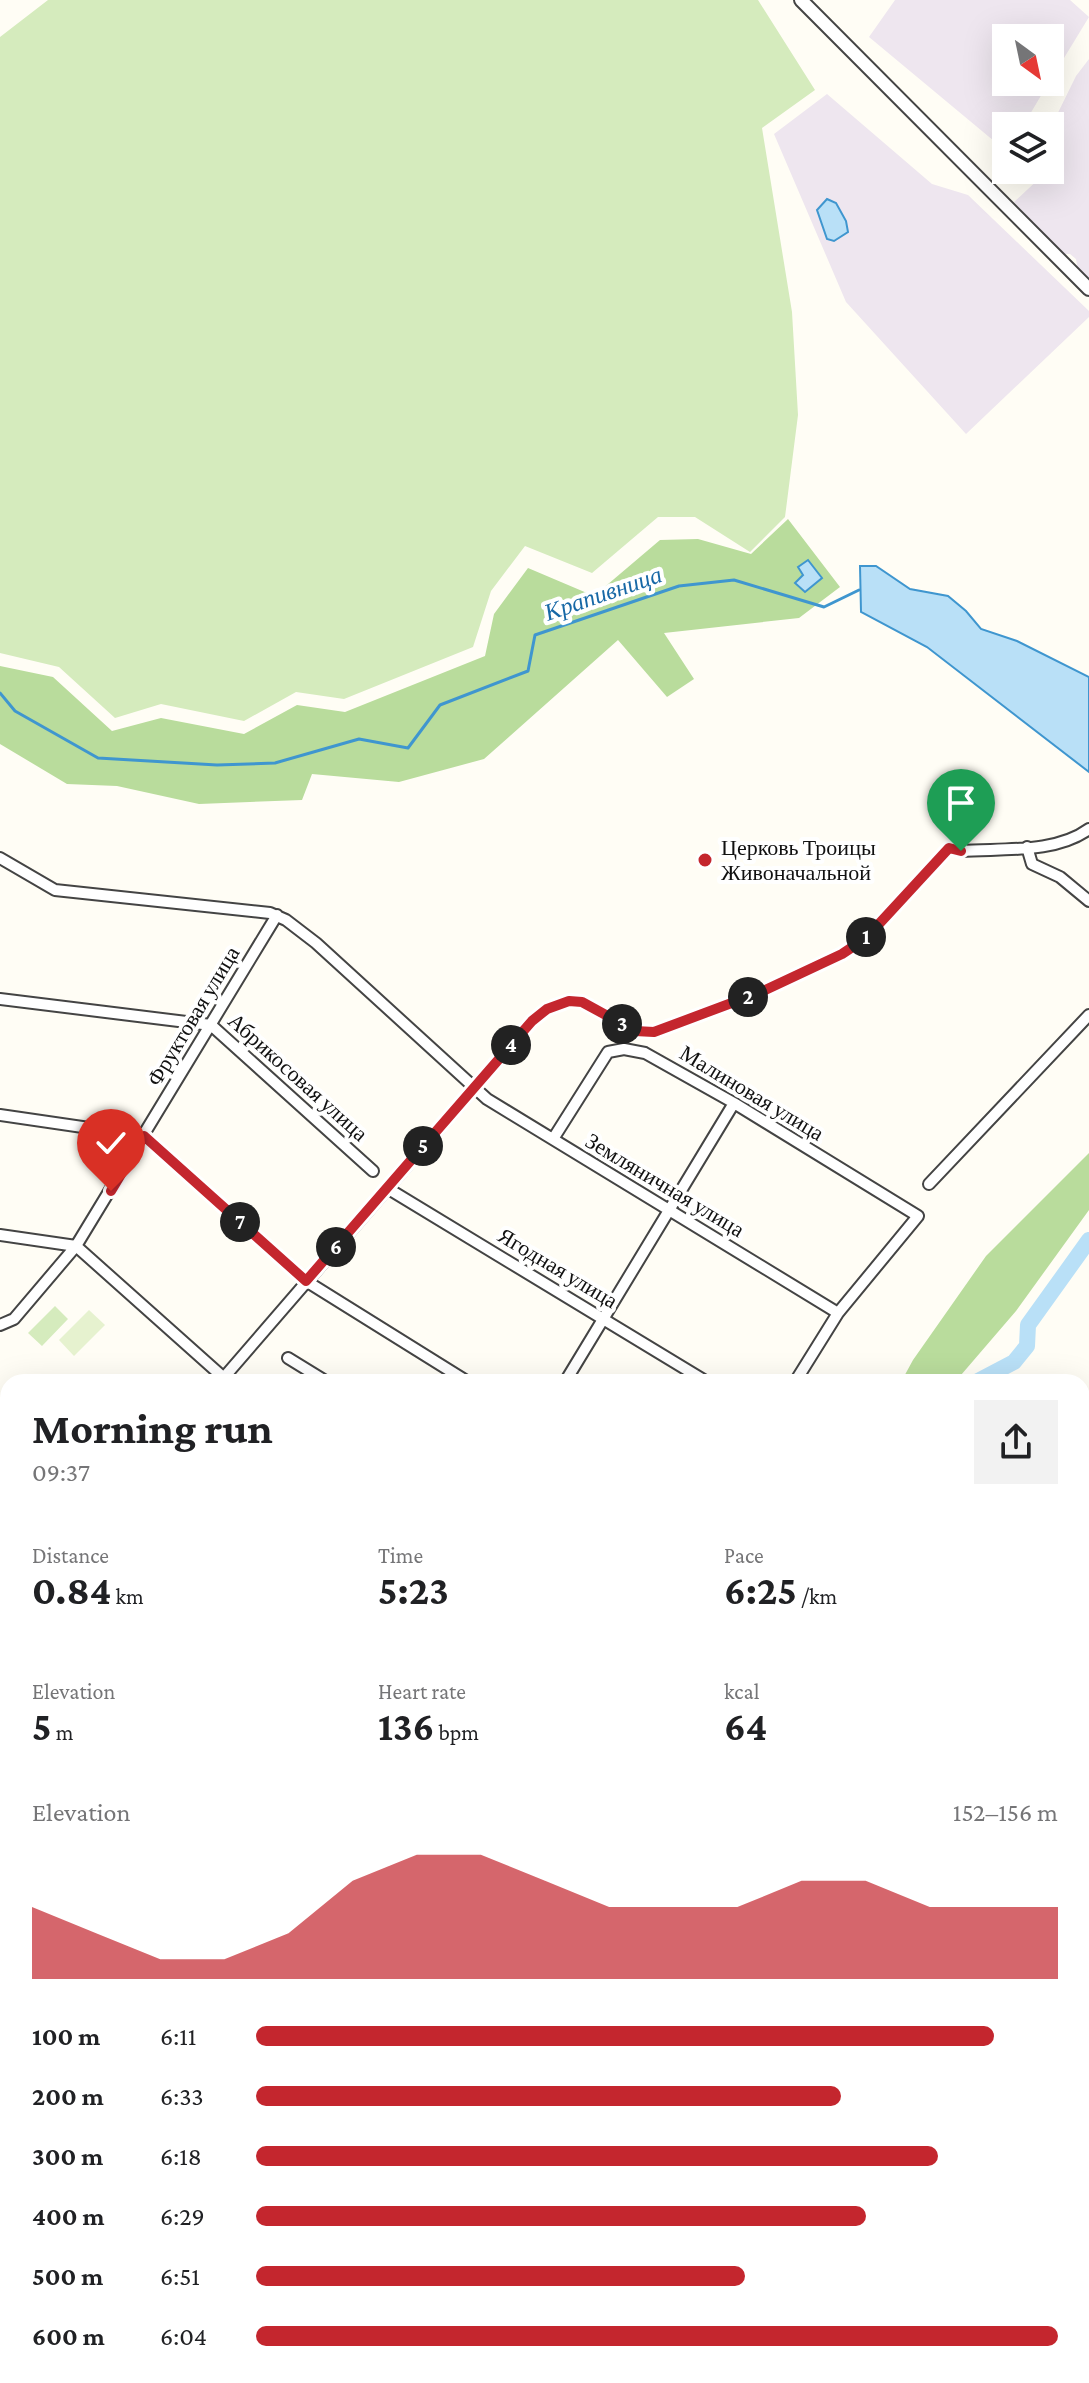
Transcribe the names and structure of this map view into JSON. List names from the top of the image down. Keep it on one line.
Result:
{"streets":{"street":["Фруктовая улица","Абрикосовая улица","Малиновая улица","Земляничная улица","Ягодная улица"]},"crossings":[["Фруктовая улица","Абрикосовая улица"],["Малиновая улица","Земляничная улица"]],"water":["Крапивница"],"places":["Церковь Троицы Живоначальной"],"north":"bottom right","page":{"pins":["1","2","3","4","5","7","6"],"heading":["Morning run","09:37"],"stats":[["Distance","0.84 km"],["Time","5:23"],["Pace","6:25 /km"],["Elevation","5 m"],["Heart rate","136 bpm"],["kcal","64"]],"chart":["Elevation","152–156 m"],"list":[{"name":"100 m","note":"6:11"},{"name":"200 m","note":"6:33"},{"name":"300 m","note":"6:18"},{"name":"400 m","note":"6:29"},{"name":"500 m","note":"6:51"},{"name":"600 m","note":"6:04"}]}}
